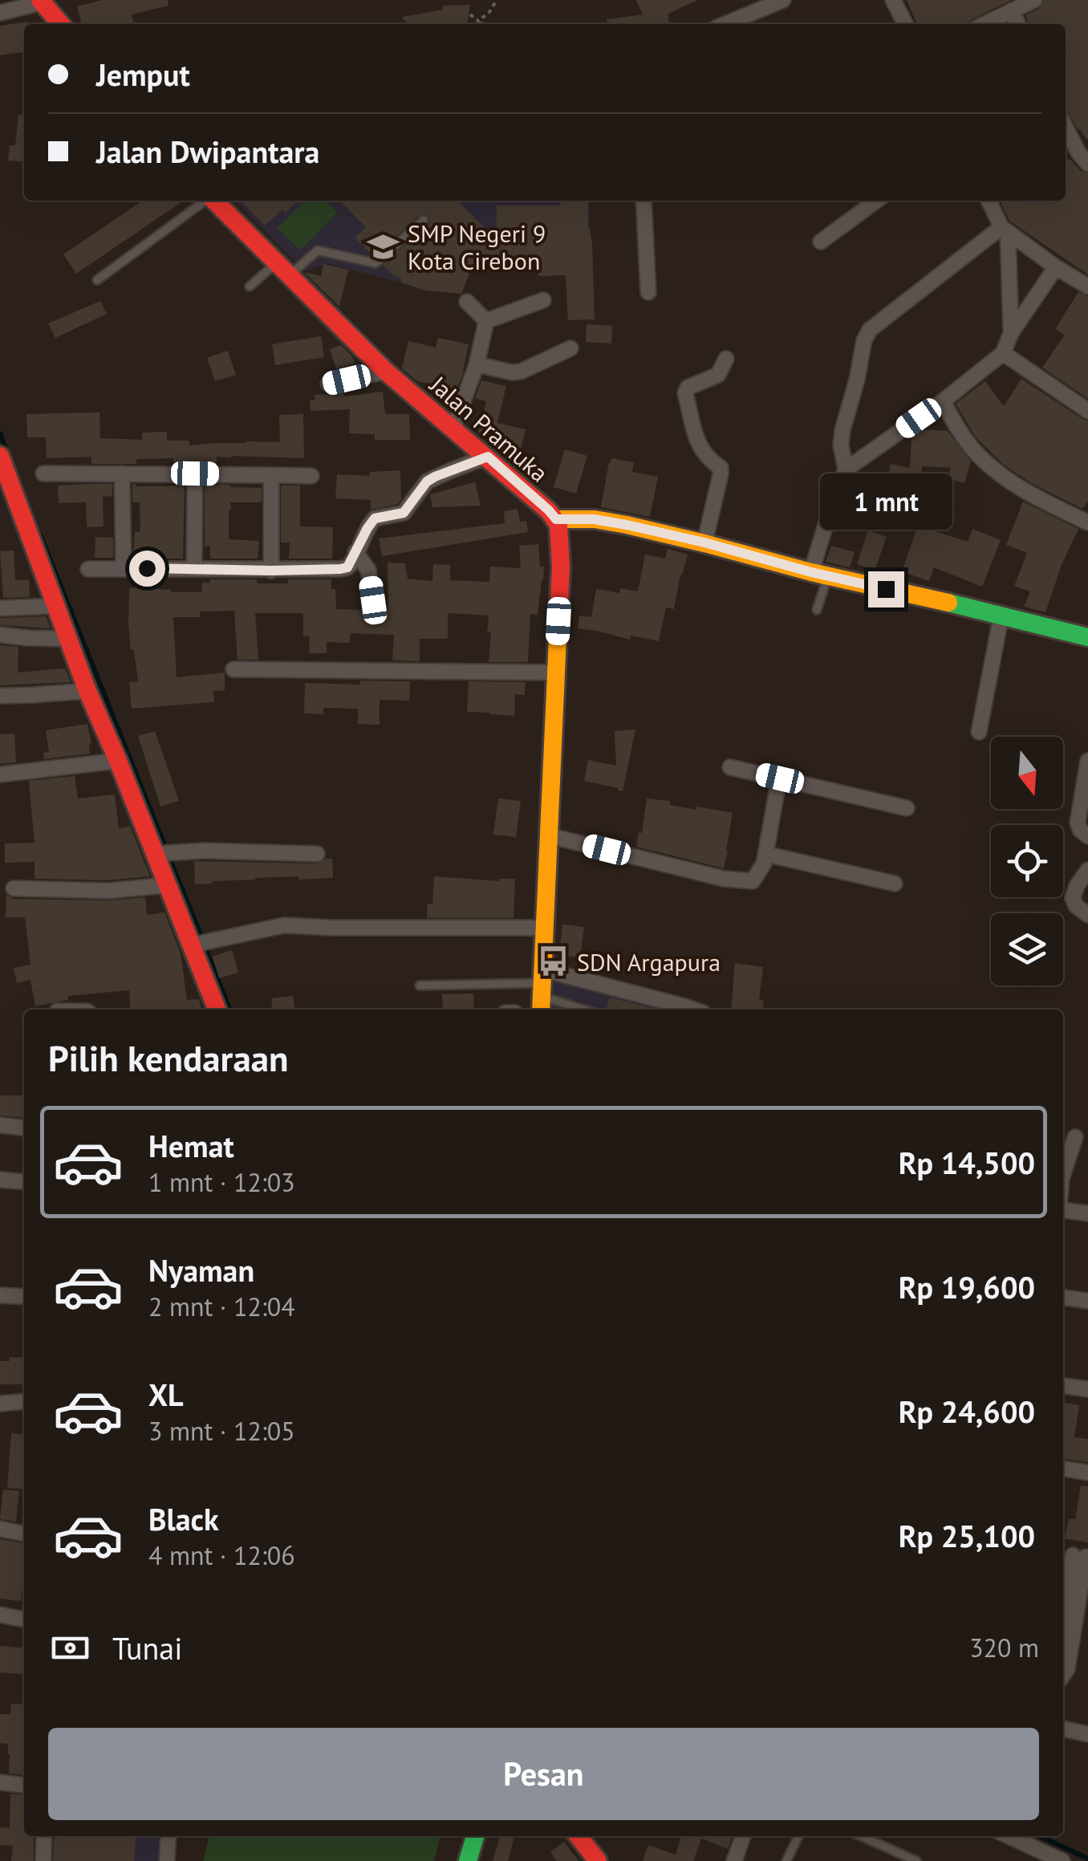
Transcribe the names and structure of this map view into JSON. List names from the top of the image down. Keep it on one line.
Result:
{"streets":{"street":["Jalan Pramuka"]},"places":{"school or university":["SMP Negeri 9 Kota Cirebon"],"bus stop":["SDN Argapura"]},"north":"bottom","page":{"banner":["Jemput","Jalan Dwipantara"],"bubble":"1 mnt","heading":"Pilih kendaraan","list":[{"name":"Hemat","note":"1 mnt · 12:03","value":"Rp 14,500"},{"name":"Nyaman","note":"2 mnt · 12:04","value":"Rp 19,600"},{"name":"XL","note":"3 mnt · 12:05","value":"Rp 24,600"},{"name":"Black","note":"4 mnt · 12:06","value":"Rp 25,100"}],"pay":["Tunai","320 m"],"buttons":"Pesan"}}
